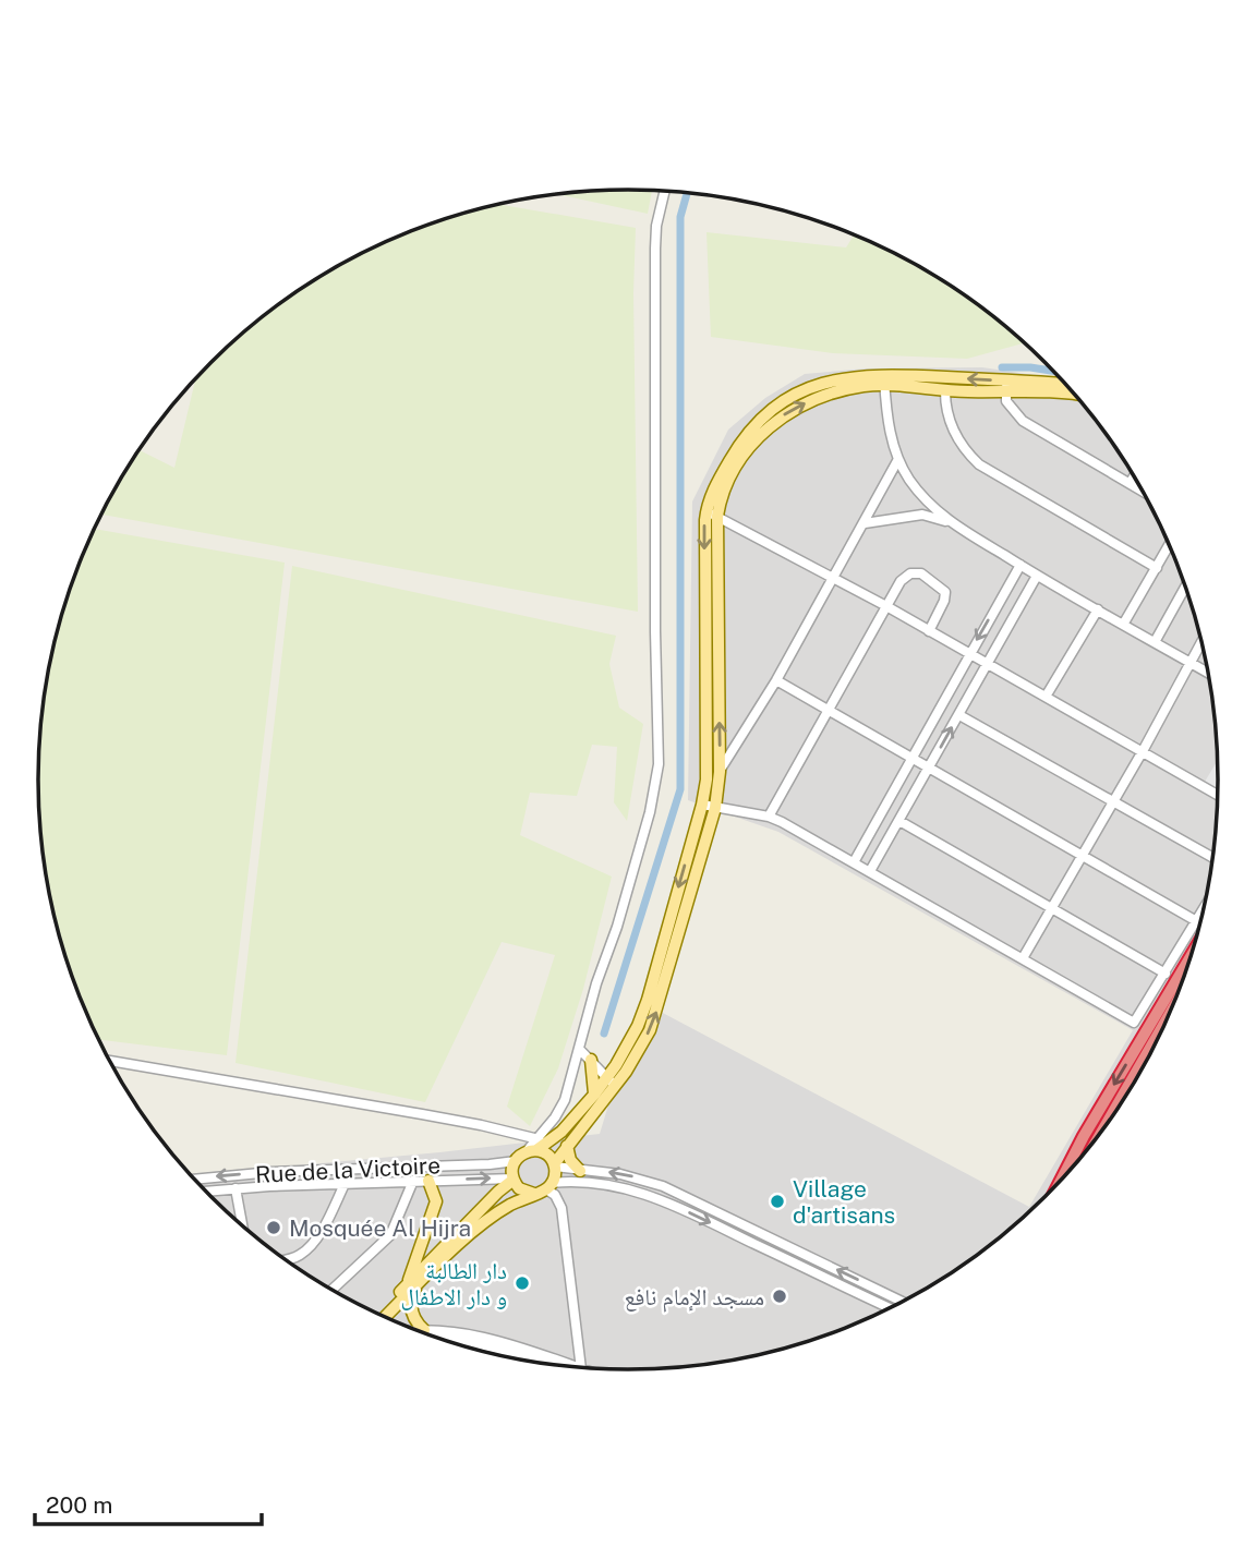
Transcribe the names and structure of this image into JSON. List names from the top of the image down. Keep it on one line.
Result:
{"streets":{"street":["Rue de la Victoire"]},"places":["Village d'artisans","Mosquée Al Hijra","دار الطالبة و دار الاطفال","مسجد الإمام نافع"],"scale_bar":"200 m"}
